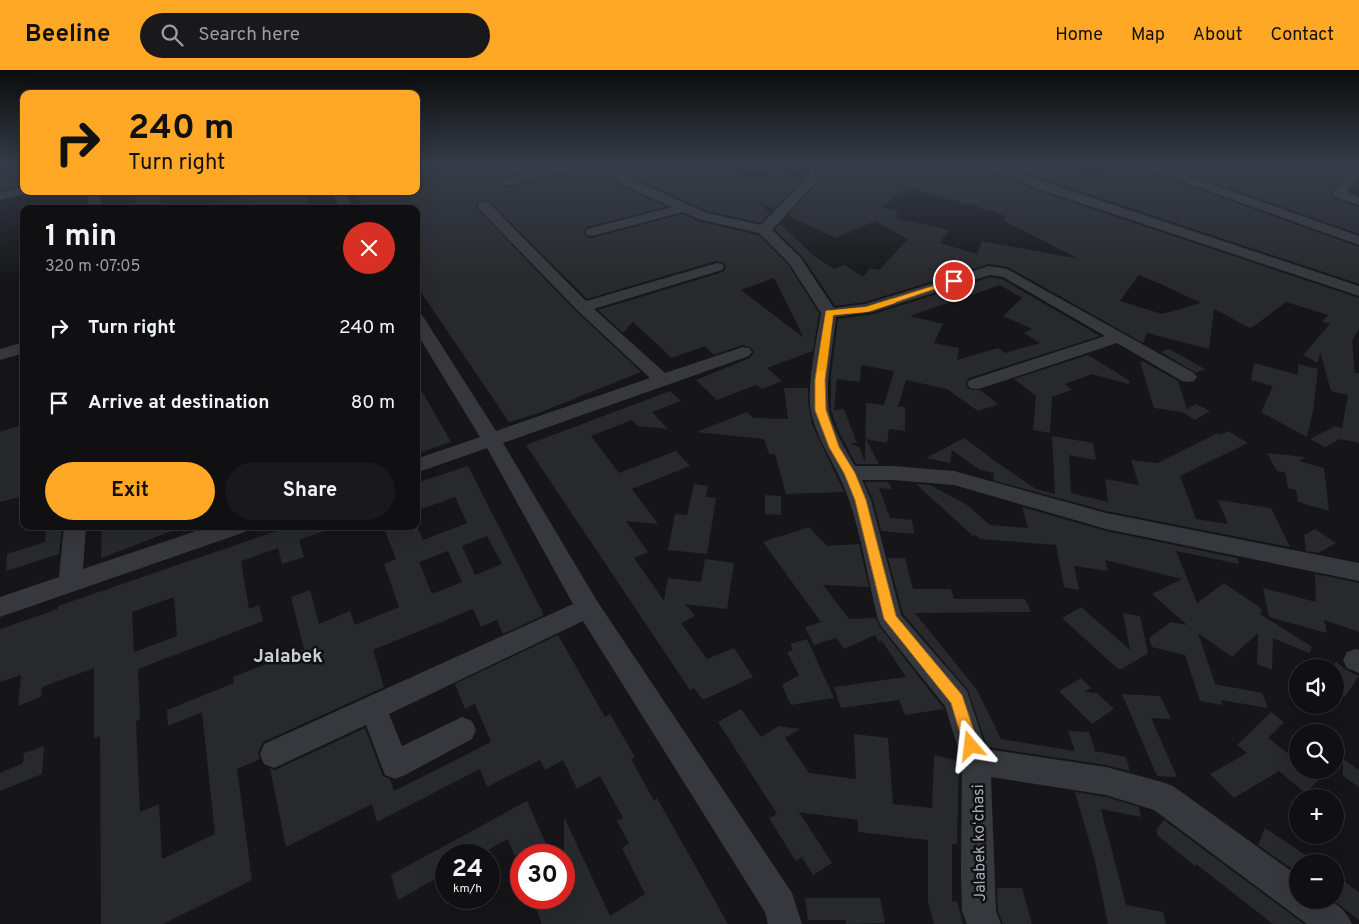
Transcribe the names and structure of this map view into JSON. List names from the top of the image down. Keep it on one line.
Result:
{"streets":{"street":["Jalabek koʻchasi"]},"districts":["Jalabek"],"page":{"header":"Beeline","search":"Search here","nav":["Home","Map","About","Contact"],"turn":["240 m","Turn right"],"heading":["1 min","320 m · 07:05"],"list":[{"name":"Turn right","value":"240 m"},{"name":"Arrive at destination","value":"80 m"}],"buttons":["Exit","Share"],"map_buttons":["+","−"],"speed":"24 km/h","limit":"30"}}
